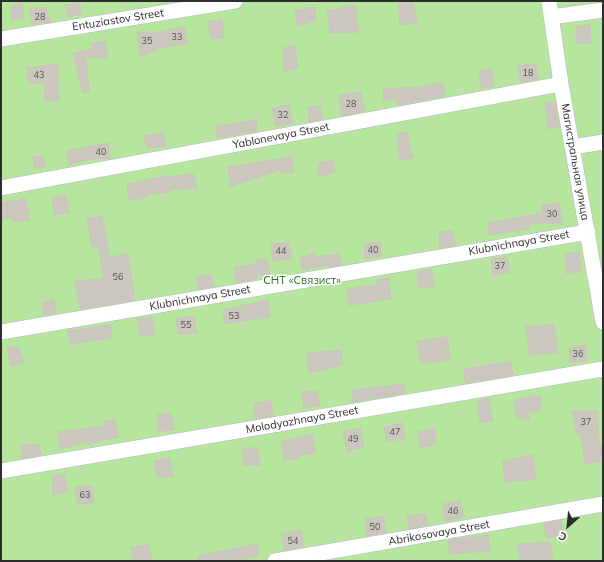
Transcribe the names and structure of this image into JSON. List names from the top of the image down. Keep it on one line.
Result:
{"streets":{"street":["Entuziastov Street","Yablonevaya Street","Магистральная улица","Klubnichnaya Street","Molodyozhnaya Street","Abrikosovaya Street"]},"crossings":[["Yablonevaya Street","Магистральная улица"],["Магистральная улица","Klubnichnaya Street"]],"parks":["СНТ «Связист»"],"house_numbers":["28","33","35","18","43","28","32","40","30","40","44","37","56","53","55","36","37","47","49","63","46","50","54"],"north":"bottom left"}
